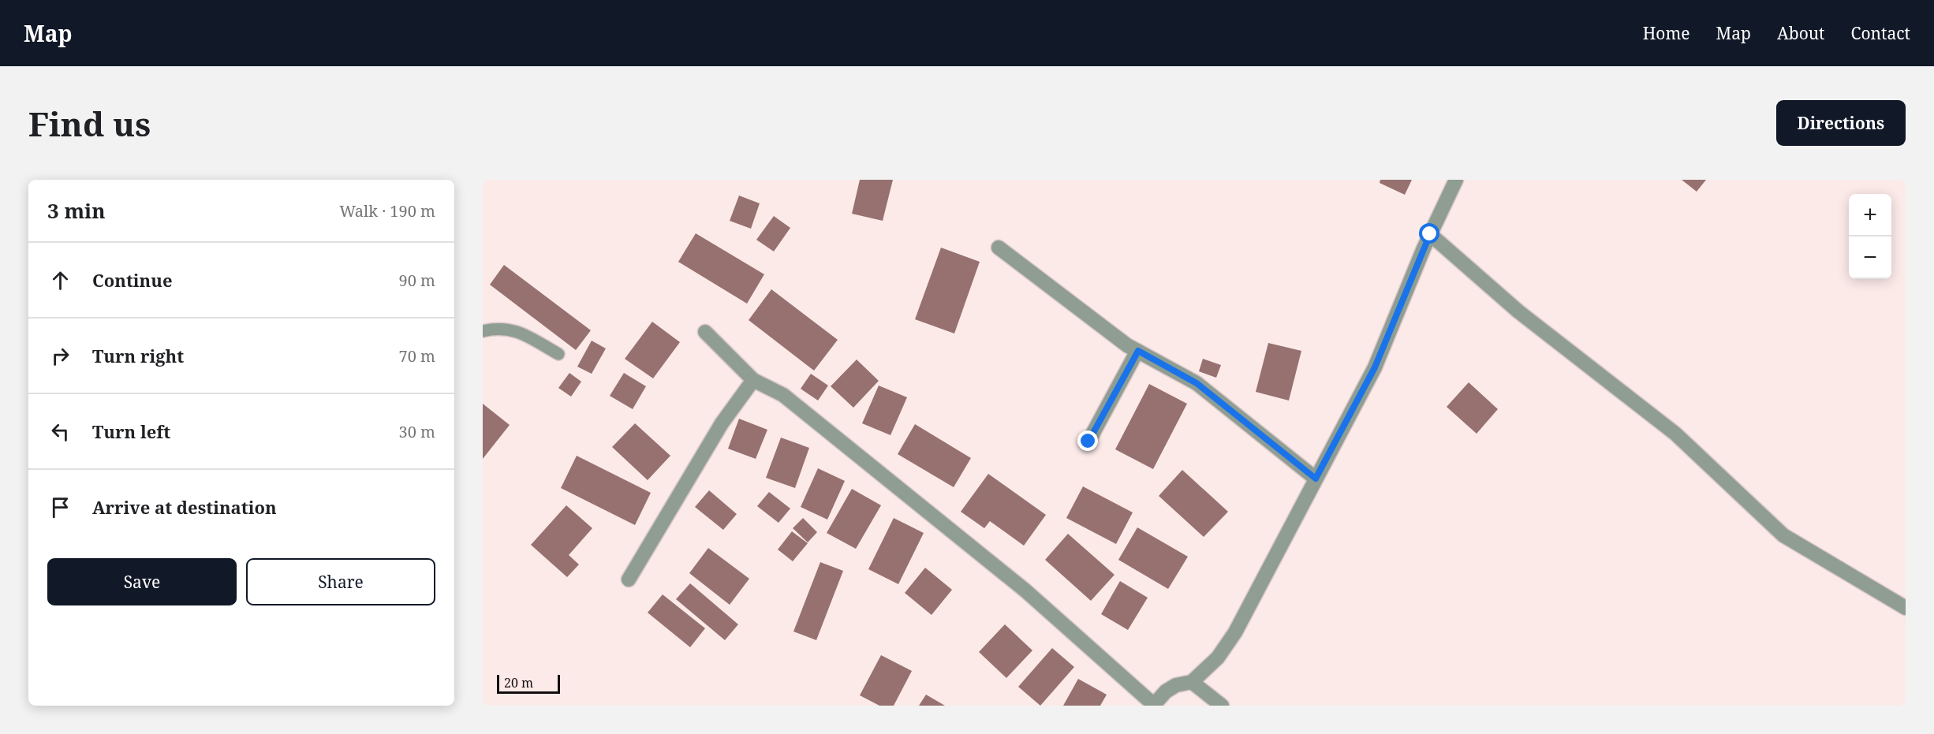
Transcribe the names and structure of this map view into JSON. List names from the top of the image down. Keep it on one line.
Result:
{"scale_bar":"20 m","page":{"header":"Map","nav":["Home","Map","About","Contact"],"buttons":["Directions",["Save","Share"]],"title":"Find us","heading":["3 min","Walk · 190 m"],"map_buttons":["+","−"],"list":[["Continue","90 m"],["Turn right","70 m"],["Turn left","30 m"],"Arrive at destination"],"scale":"20 m"}}
